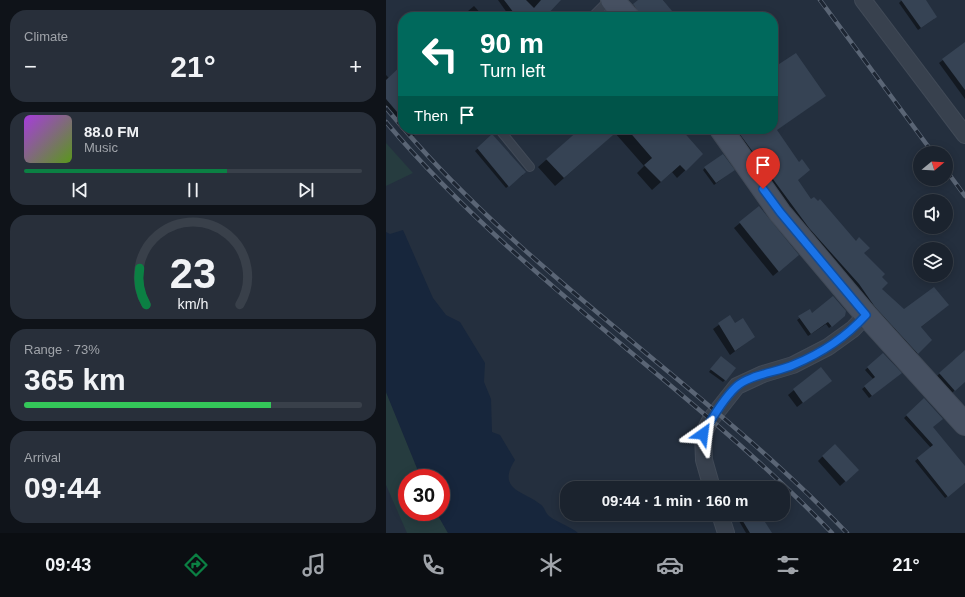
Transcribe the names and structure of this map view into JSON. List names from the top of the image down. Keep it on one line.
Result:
{"north":"right","page":{"tile":["Climate",["Range · 73%","365 km"],["Arrival","09:44"]],"turn":["90 m","Turn left"],"heat":["−","21°","+"],"then":"Then","song":["88.0 FM","Music"],"limit":"30","trip":"09:44 · 1 min · 160 m","tabs":["09:43","21°"],"gauge":["23","km/h"]}}
